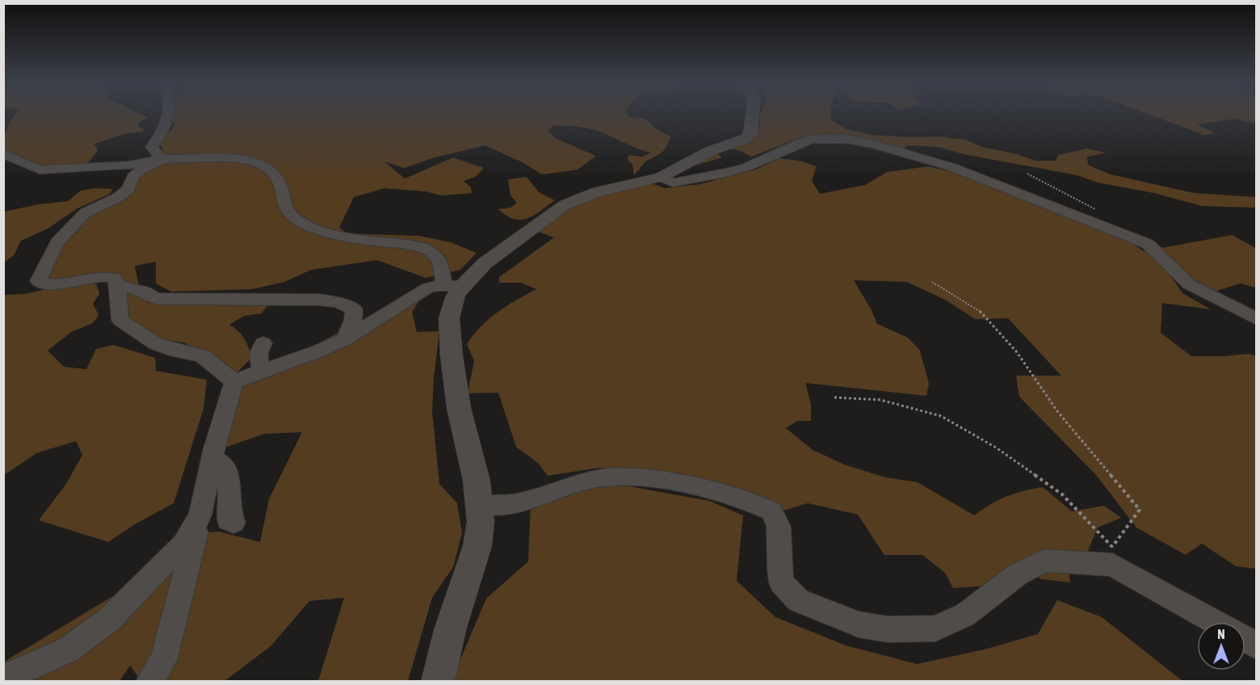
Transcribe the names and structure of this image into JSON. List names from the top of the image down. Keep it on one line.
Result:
{"north":"top"}
